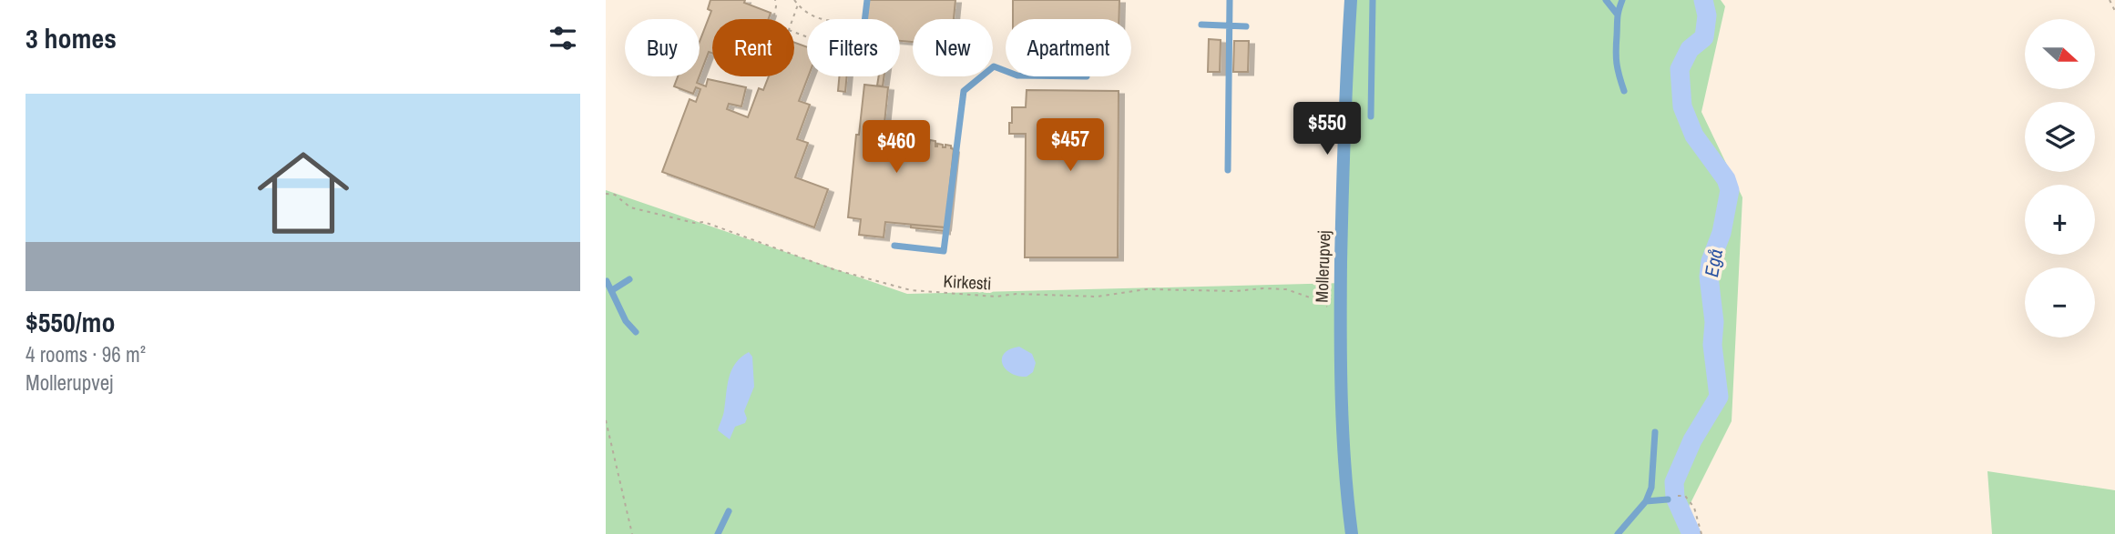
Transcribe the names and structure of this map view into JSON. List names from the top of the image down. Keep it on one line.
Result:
{"streets":{"street":["Mollerupvej"],"path":["Kirkesti"]},"crossings":[["Mollerupvej","Kirkesti"]],"water":["Egå"],"north":"right","page":{"heading":"3 homes","map_buttons":["+","−"],"chip":["Buy","Rent","Filters","New","Apartment"],"list":[{"name":"$550/mo","note":"4 rooms · 96 m² · Mollerupvej"}],"price":["$550","$457","$460"]}}
